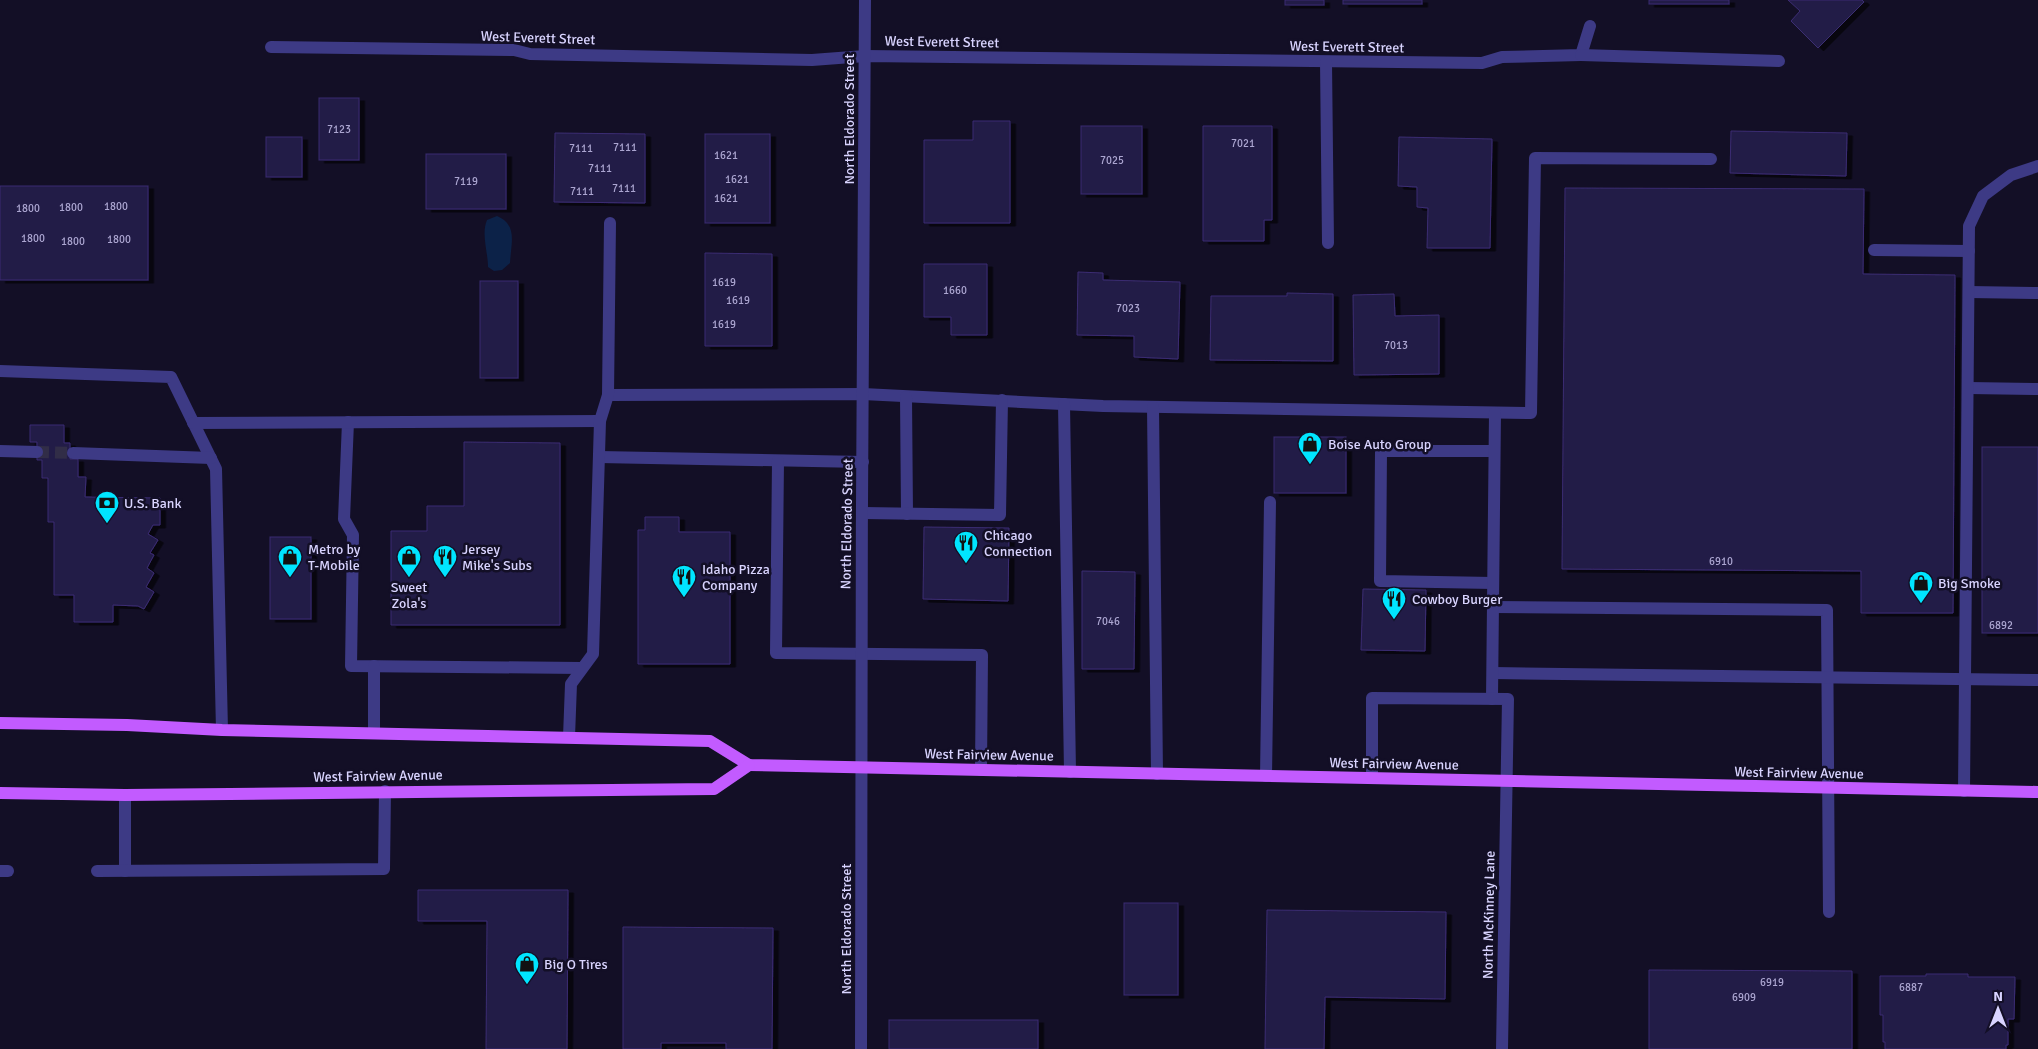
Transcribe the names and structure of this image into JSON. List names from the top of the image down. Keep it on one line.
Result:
{"streets":{"main road":["West Fairview Avenue"],"street":["West Everett Street","North Eldorado Street","North McKinney Lane"]},"crossings":[["West Everett Street","North Eldorado Street"],["North Eldorado Street","West Fairview Avenue"],["West Fairview Avenue","North McKinney Lane"]],"places":{"shop":["Boise Auto Group","Metro by T-Mobile","Sweet Zola's","Big Smoke","Big O Tires"],"bank":["U.S. Bank"],"restaurant":["Chicago Connection","Jersey Mike's Subs","Idaho Pizza Company","Cowboy Burger"]},"house_numbers":["7123","7021","7111","7111","1621","7025","7111","1621","7119","7111","7111","1621","1800","1800","1800","1800","1800","1800","1619","1660","1619","7023","1619","7013","6910","7046","6892","6919","6887","6909"],"north":"top"}
